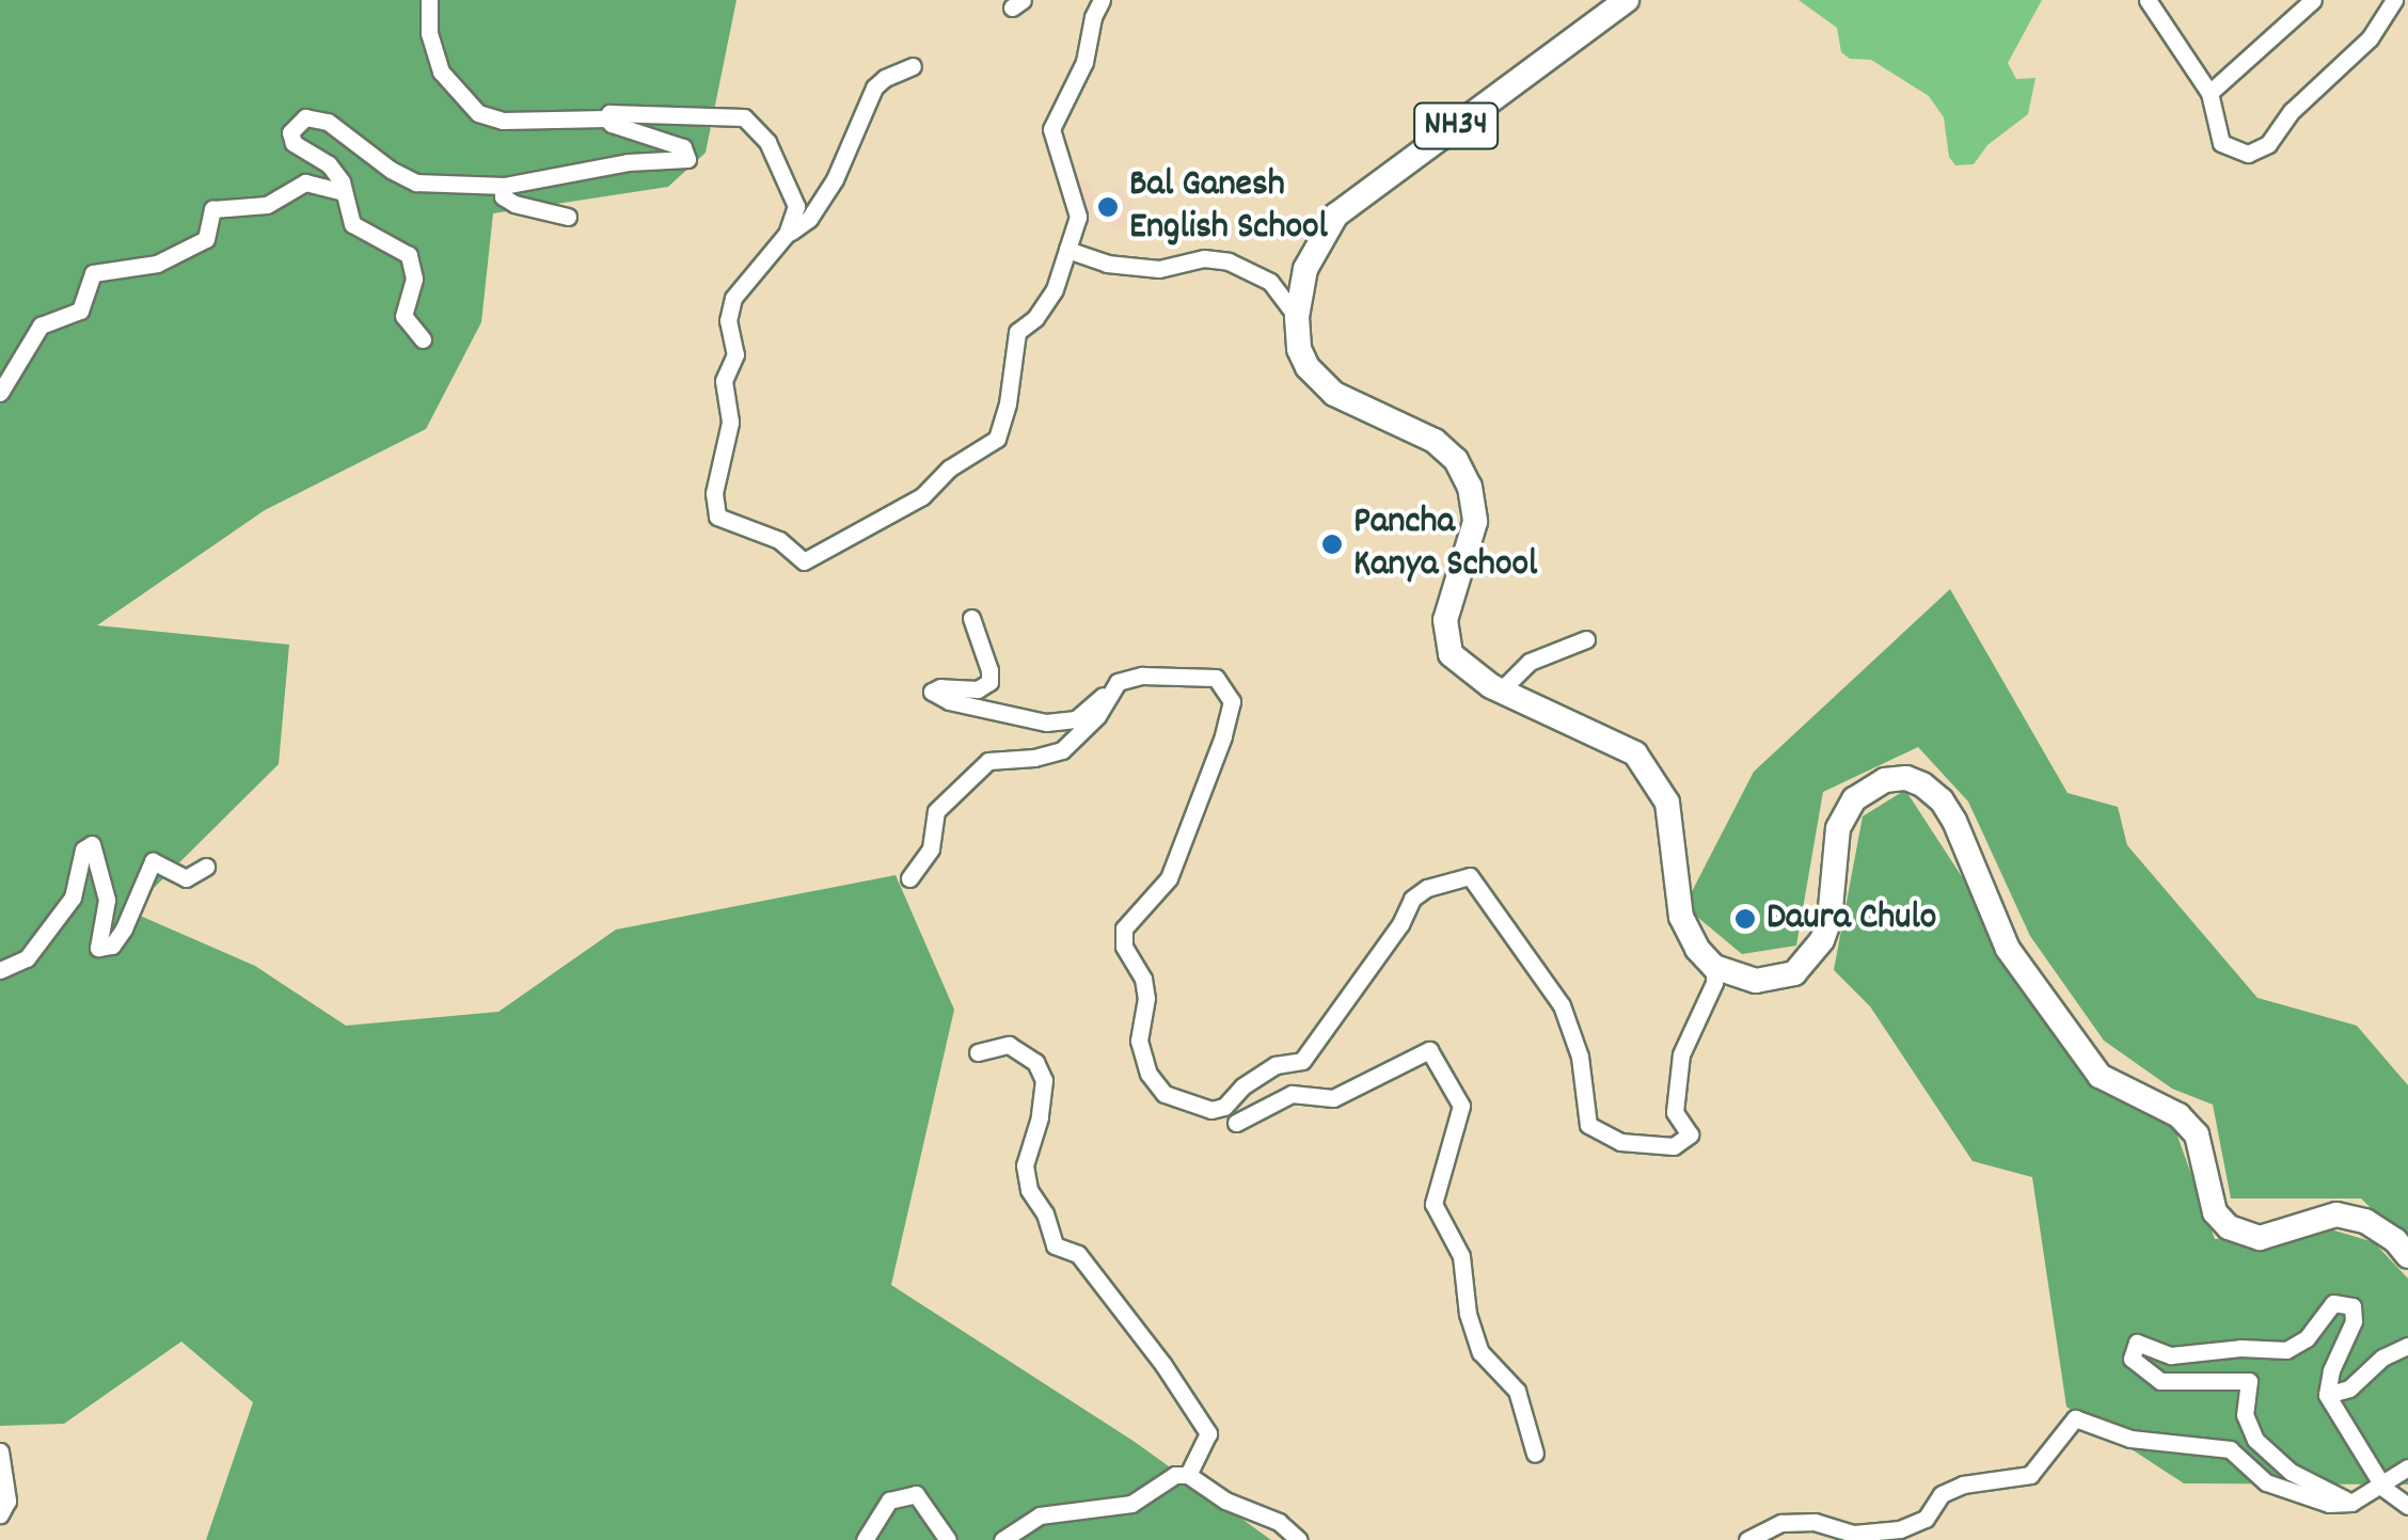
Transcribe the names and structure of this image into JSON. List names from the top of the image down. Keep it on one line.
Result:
{"streets":{"highway":["NH34"]},"places":["Bal Ganesh English School","Pancha Kanya School","Daura Chulo"]}
